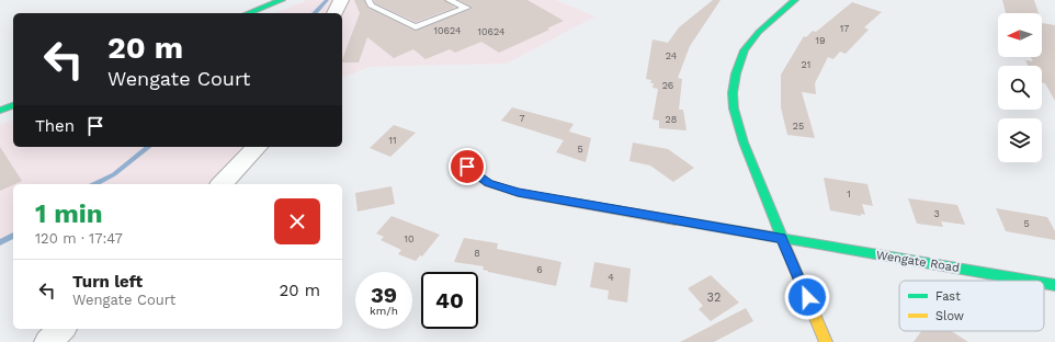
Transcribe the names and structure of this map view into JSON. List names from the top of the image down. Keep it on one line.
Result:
{"streets":{"street":["Wengate Road"]},"house_numbers":["17","10624","10624","19","24","21","26","7","28","25","11","5","1","3","5","10","8","6","4","32"],"legend":["Fast","Slow"],"north":"left","page":{"turn":["20 m","Wengate Court"],"then":"Then","heading":["1 min","120 m · 17:47"],"list":[{"name":"Turn left","note":"Wengate Court","value":"20 m"}],"speed":"39 km/h","limit":"40"}}
